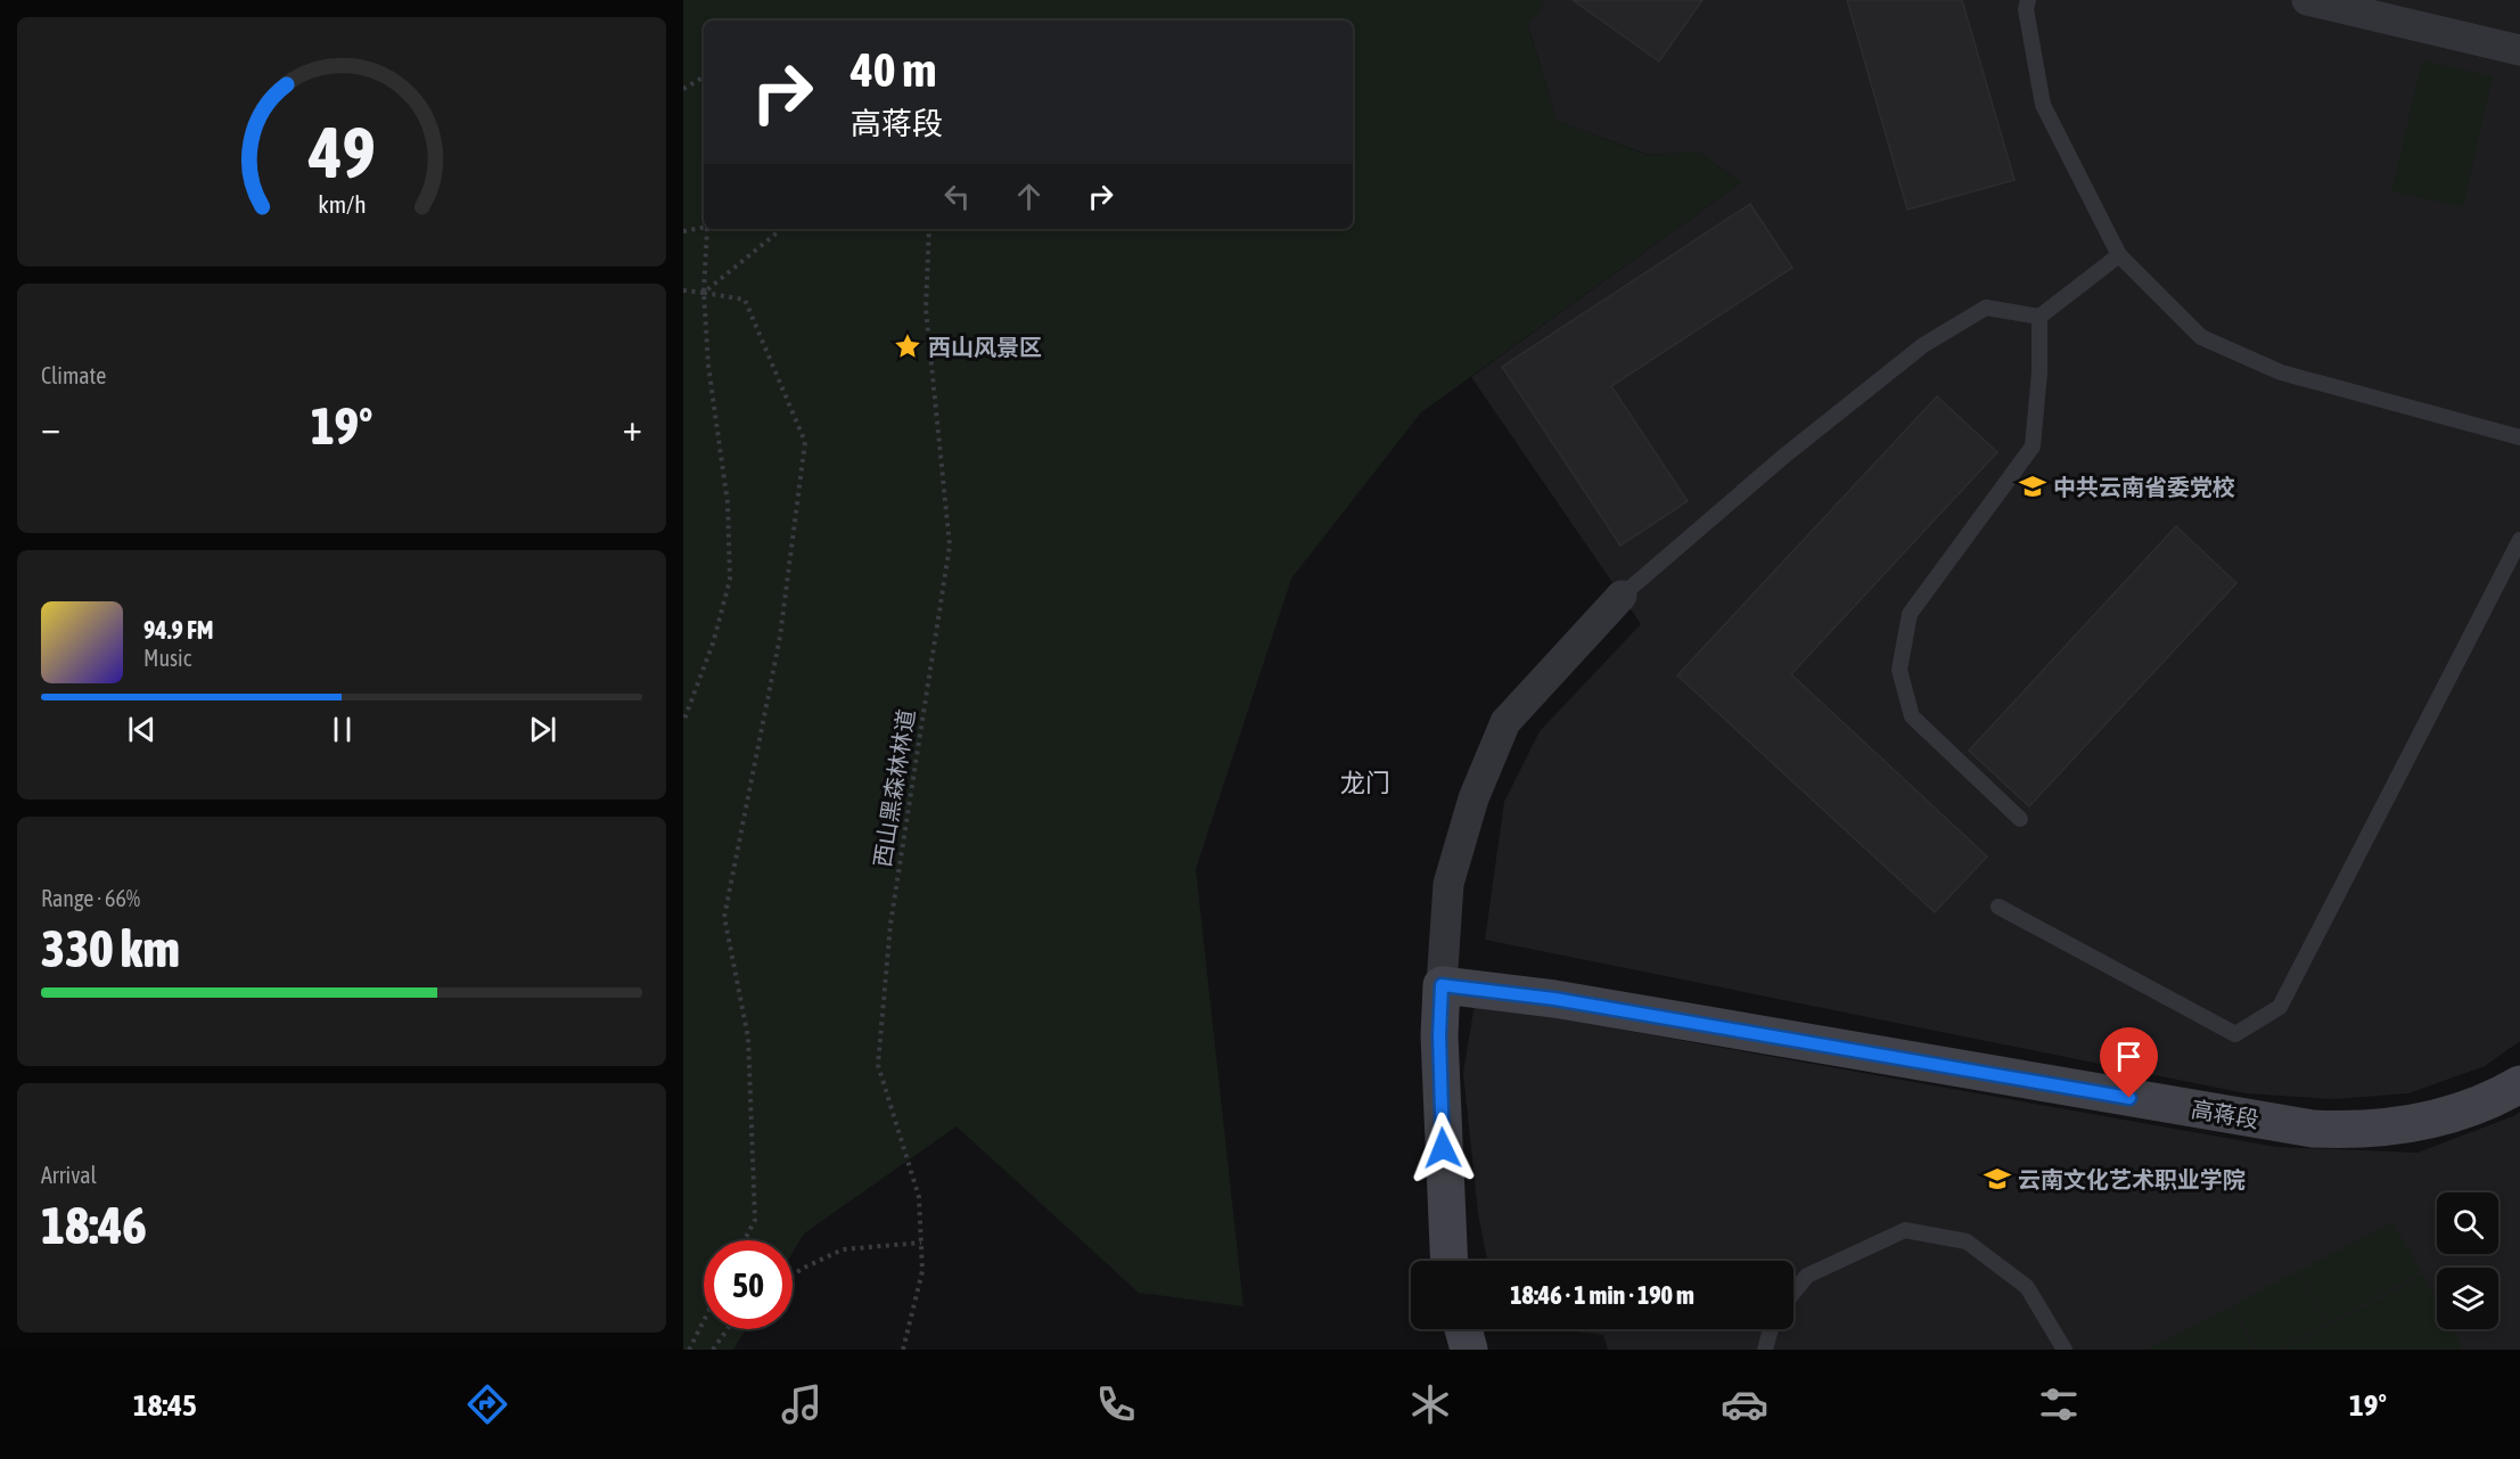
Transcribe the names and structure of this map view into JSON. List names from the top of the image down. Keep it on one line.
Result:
{"streets":{"main road":["高蒋段"],"path":["西山黑森林林道"]},"districts":["龙门"],"places":{"place":["西山风景区"],"school or university":["中共云南省委党校","云南文化艺术职业学院"]},"page":{"turn":["40 m","高蒋段"],"tile":["Climate",["Range · 66%","330 km"],["Arrival","18:46"]],"heat":["−","19°","+"],"song":["94.9 FM","Music"],"limit":"50","trip":"18:46 · 1 min · 190 m","tabs":["18:45","19°"],"gauge":["49","km/h"]}}
